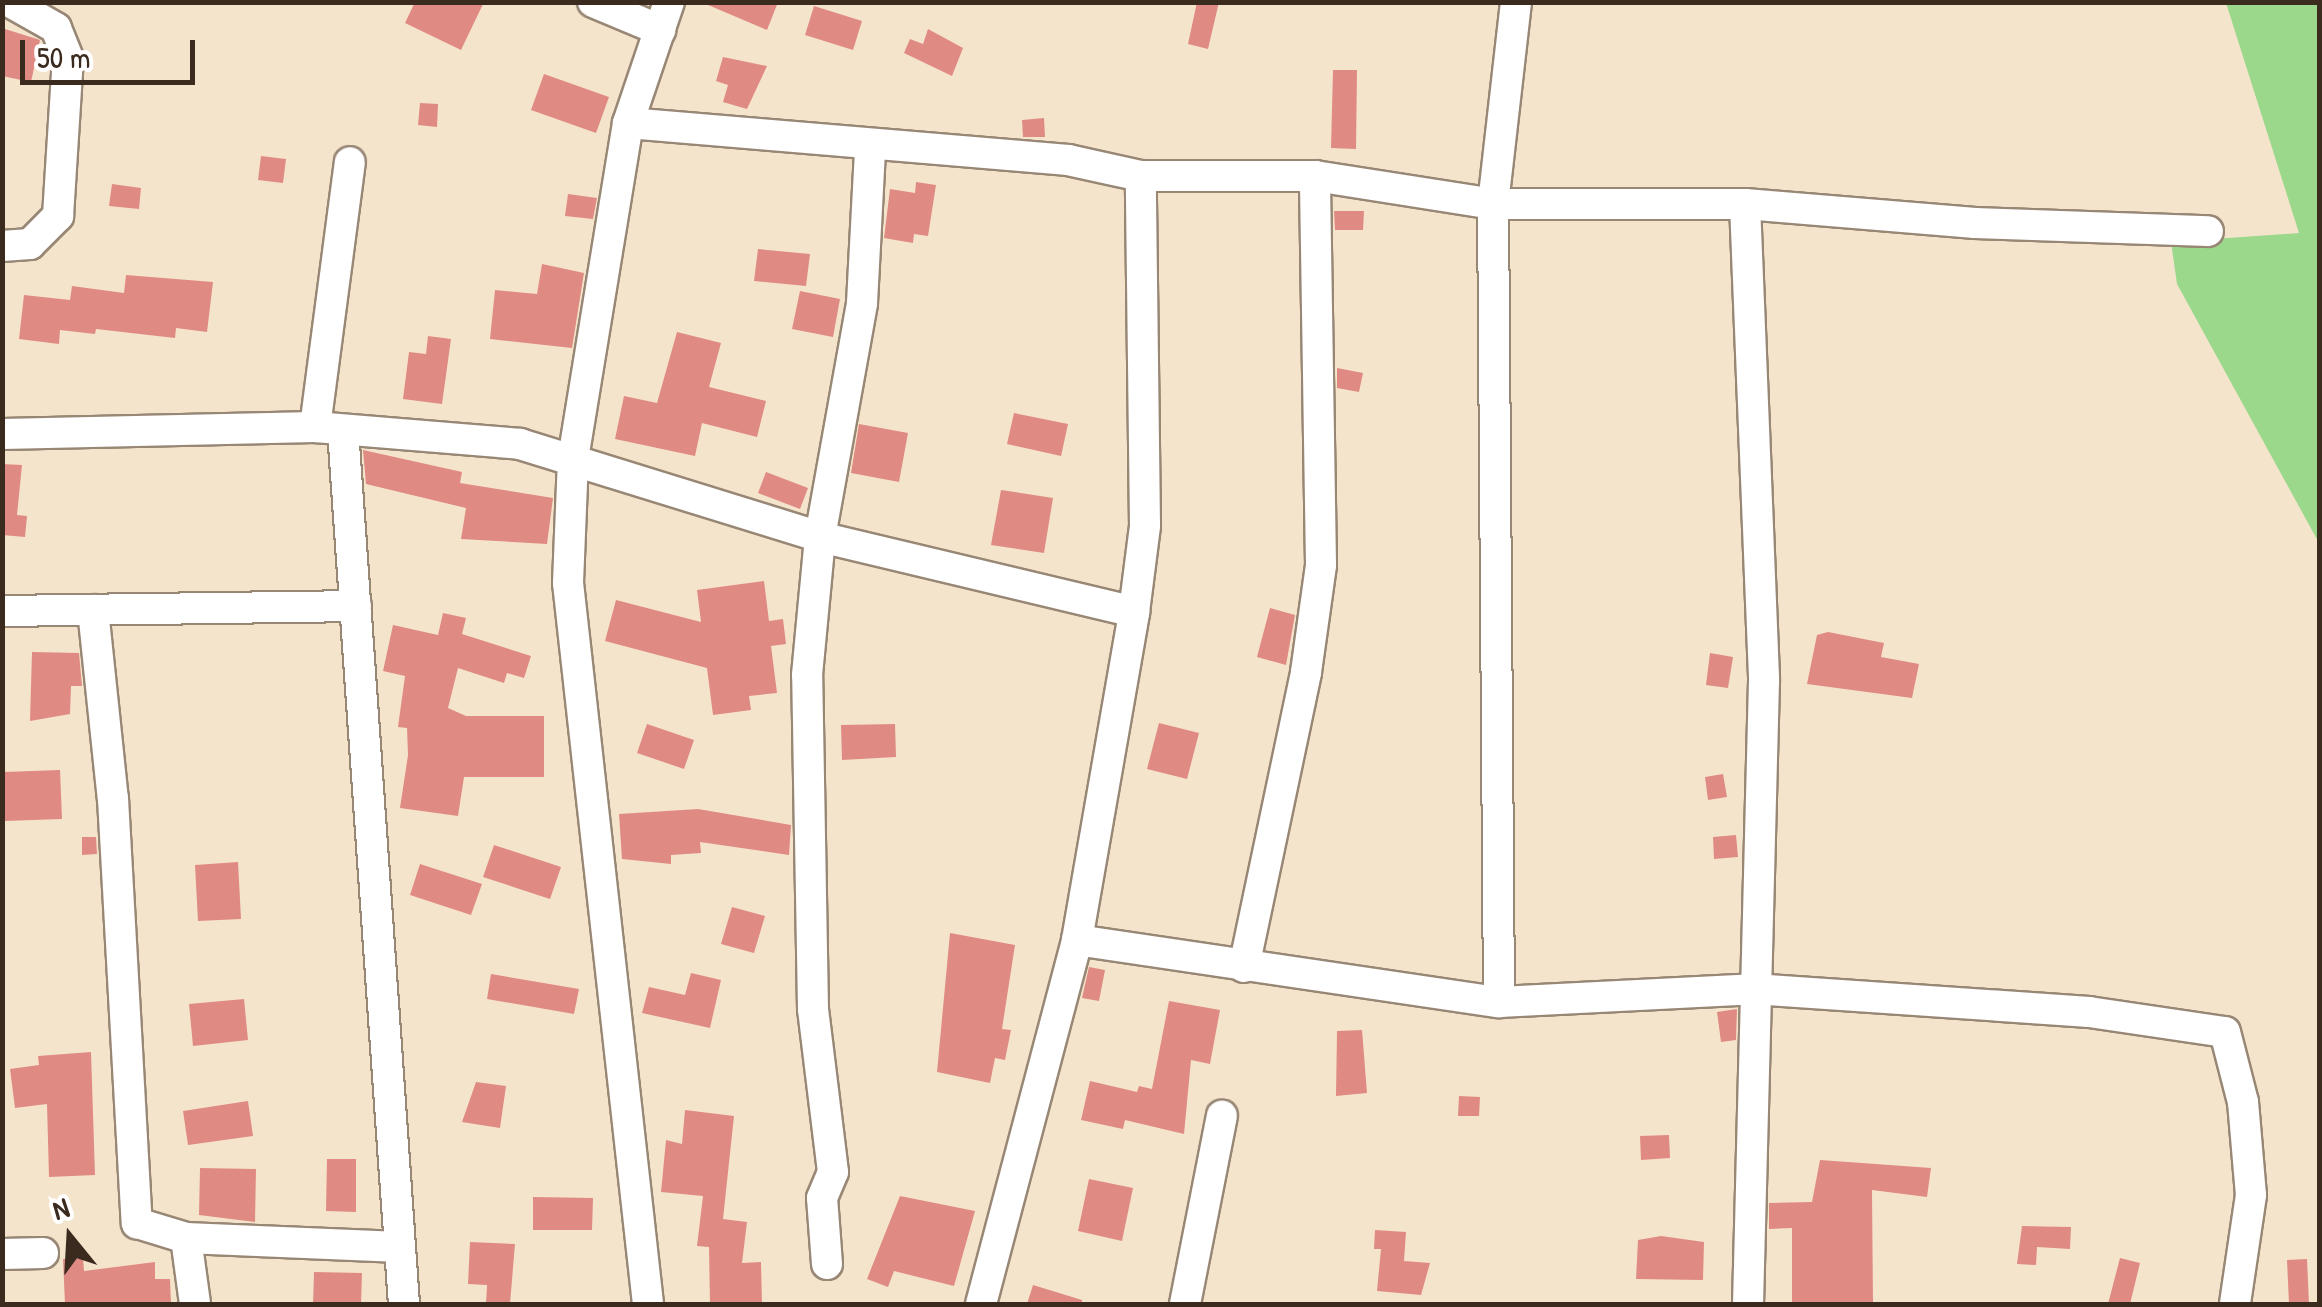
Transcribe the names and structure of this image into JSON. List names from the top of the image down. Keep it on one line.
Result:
{"scale_bar":"50 m","north":"top"}
